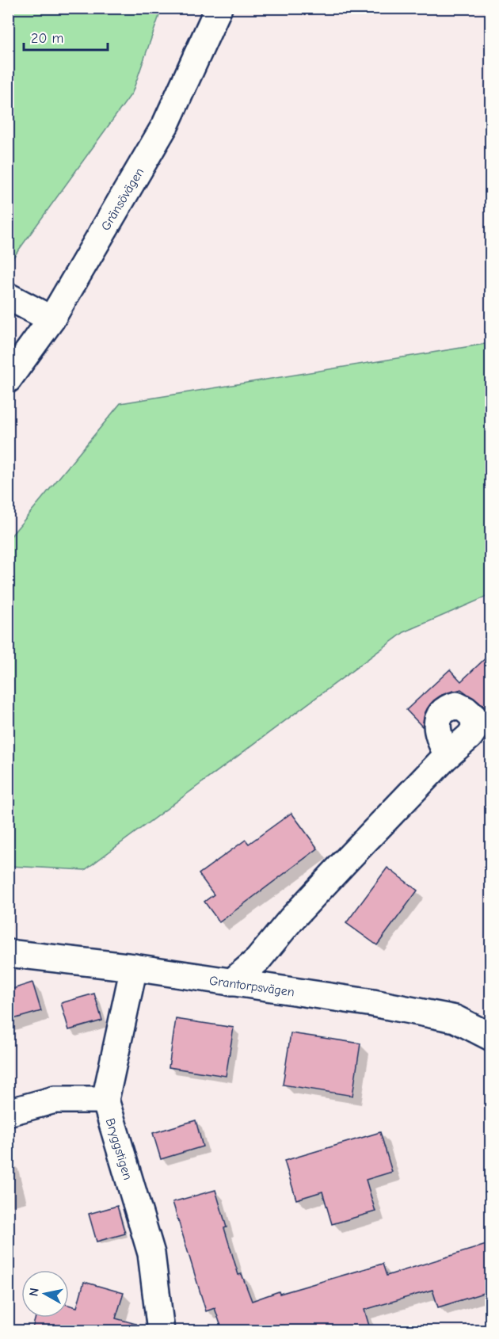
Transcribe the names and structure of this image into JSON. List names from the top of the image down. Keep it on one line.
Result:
{"streets":{"street":["Gränsövägen","Grantorpsvägen","Bryggstigen"]},"crossings":[["Grantorpsvägen","Bryggstigen"]],"scale_bar":"20 m","north":"left"}
